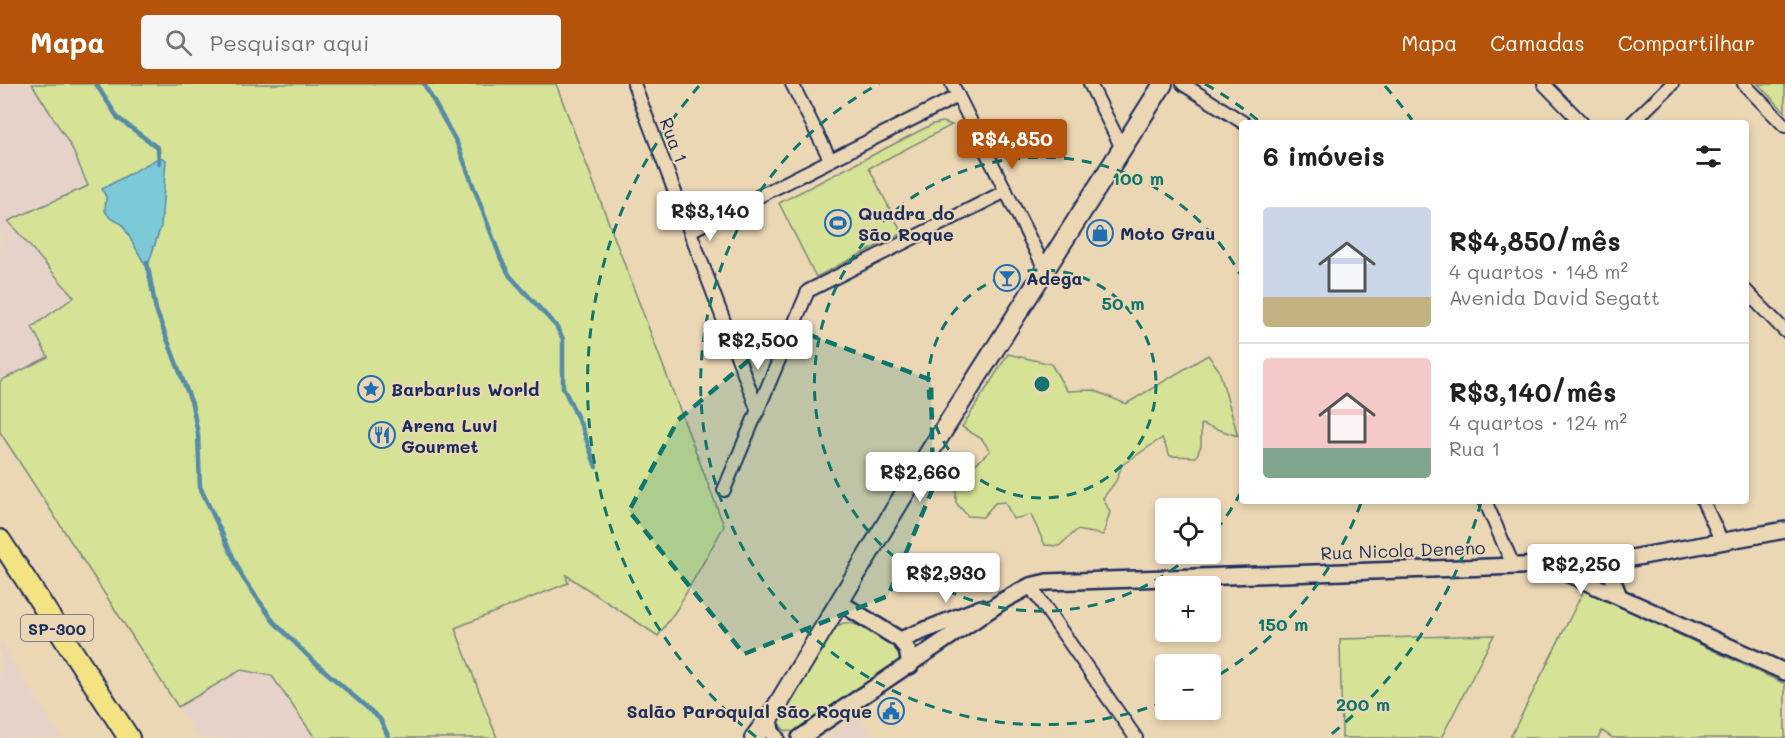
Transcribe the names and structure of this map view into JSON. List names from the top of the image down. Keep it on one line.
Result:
{"streets":{"main road":["SP-300"],"street":["Rua 1","Rua Nicola Deneno"]},"places":{"sports":["Quadra do São Roque"],"shop":["Moto Grau"],"bar":["Adega"],"place":["Barbarius World"],"restaurant":["Arena Luvi Gourmet"],"public building":["Salão Paroquial São Roque"]},"page":{"header":"Mapa","search":"Pesquisar aqui","nav":["Mapa","Camadas","Compartilhar"],"price":["R$4,850","R$3,140","R$2,500","R$2,660","R$2,250","R$2,930"],"heading":"6 imóveis","list":[{"name":"R$4,850/mês","note":"4 quartos · 148 m² · Avenida David Segatt"},{"name":"R$3,140/mês","note":"4 quartos · 124 m² · Rua 1"}],"map_buttons":["+","−"]},"rings":["100 m","50 m","150 m","200 m"]}
